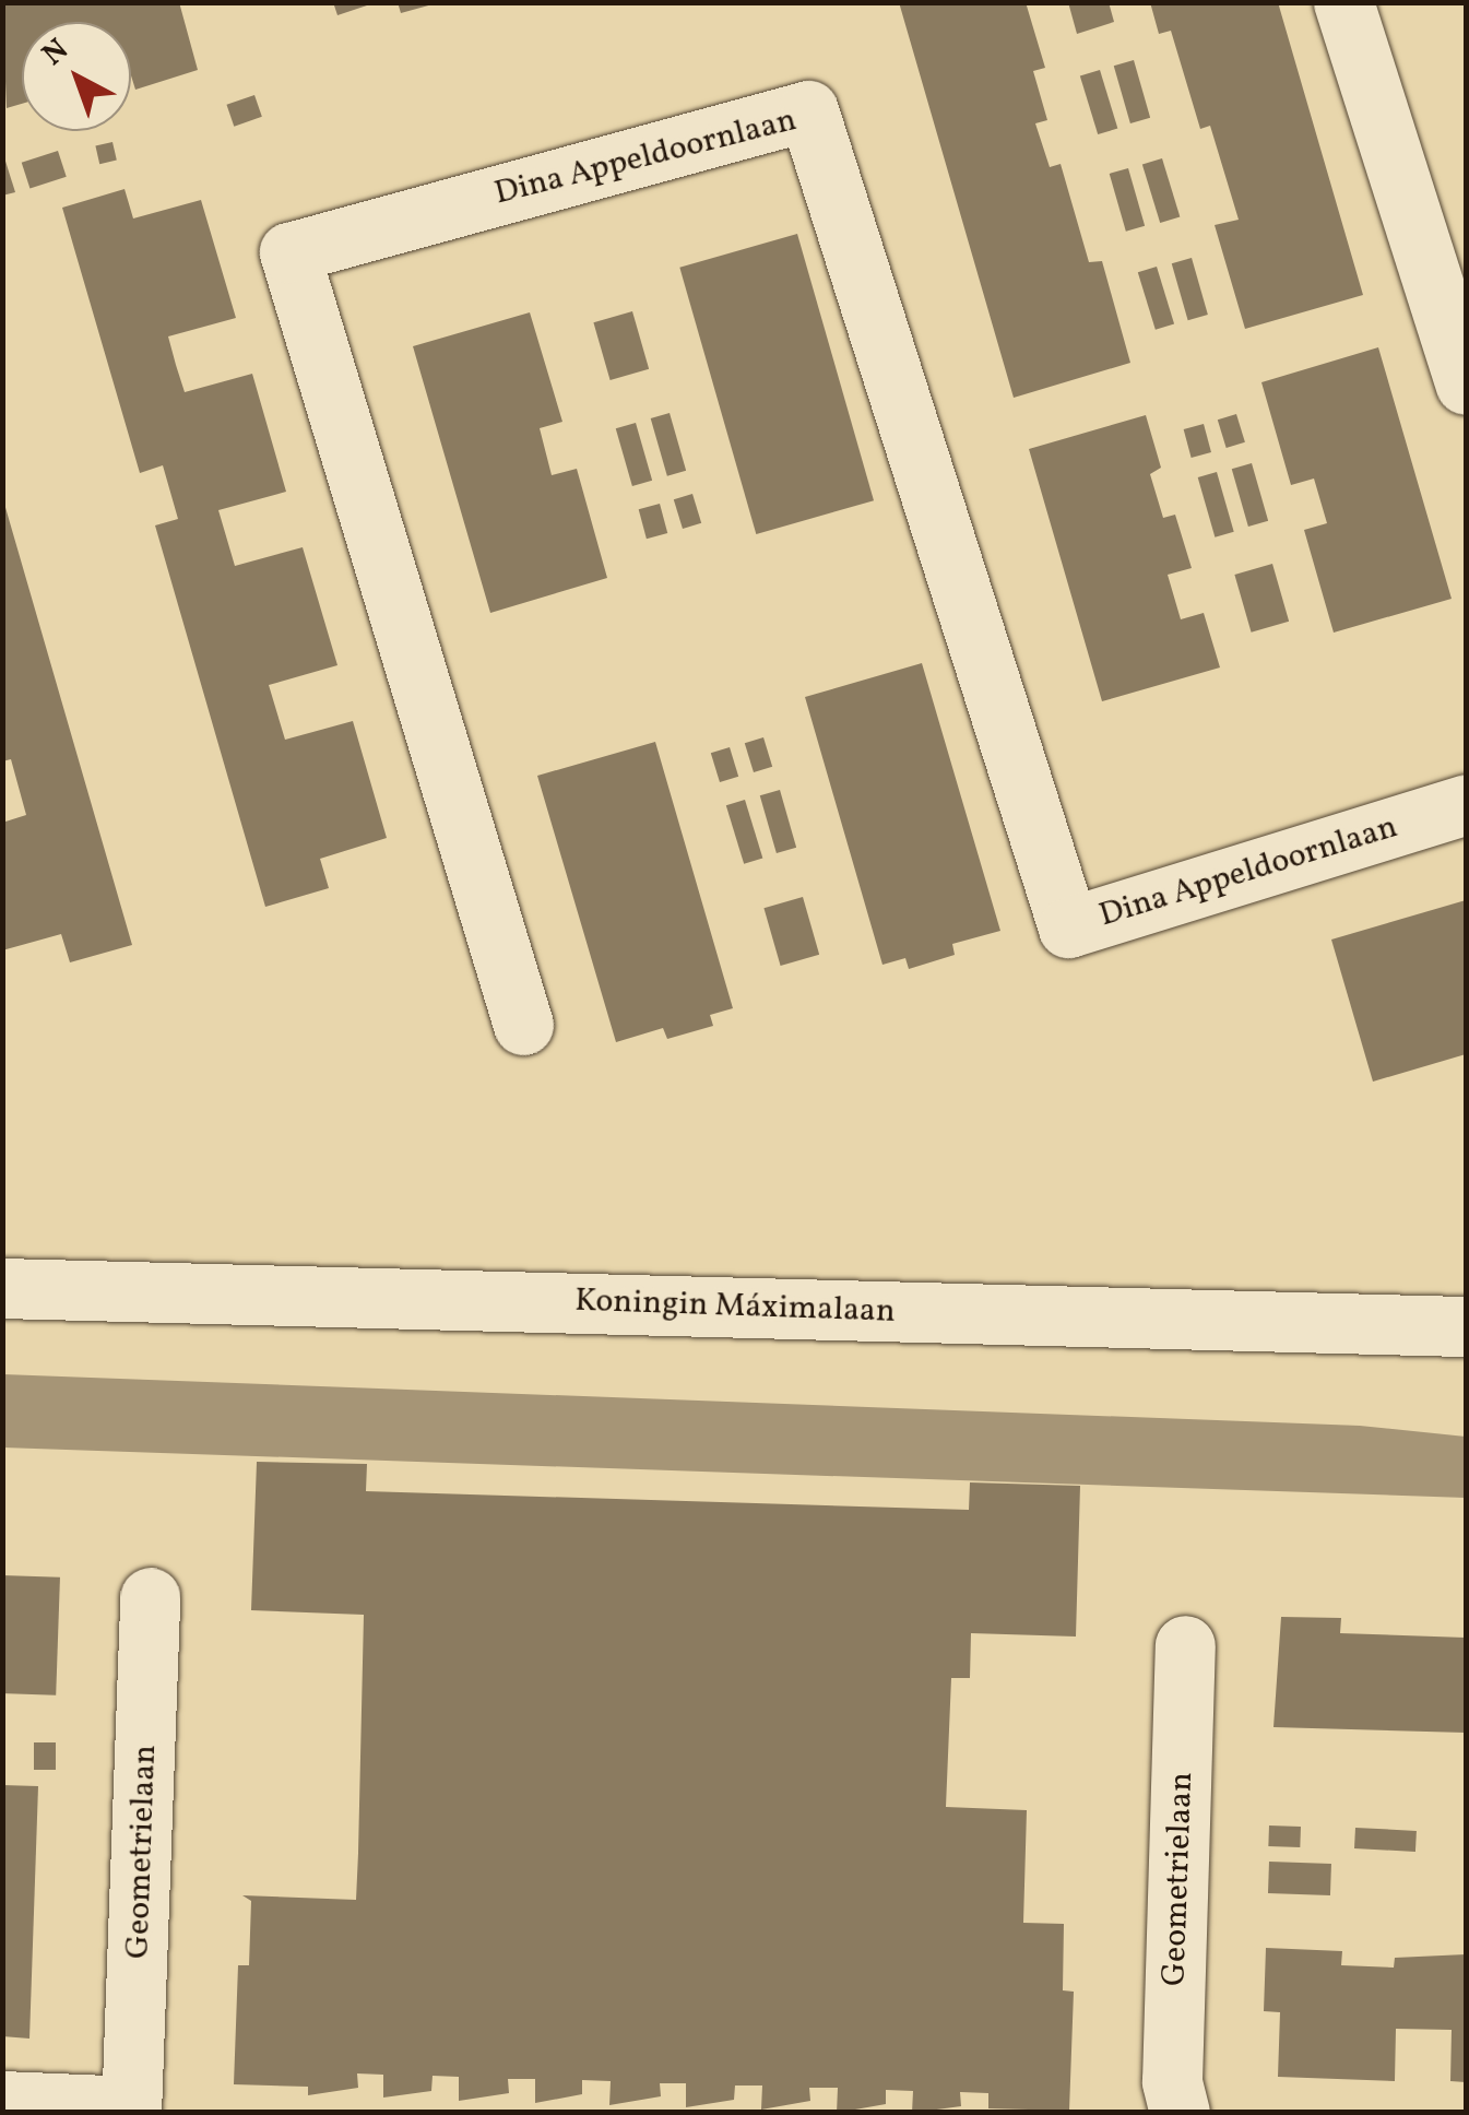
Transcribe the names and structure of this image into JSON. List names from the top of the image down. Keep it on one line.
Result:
{"streets":{"street":["Dina Appeldoornlaan","Koningin Máximalaan","Geometrielaan"]},"north":"top left"}
